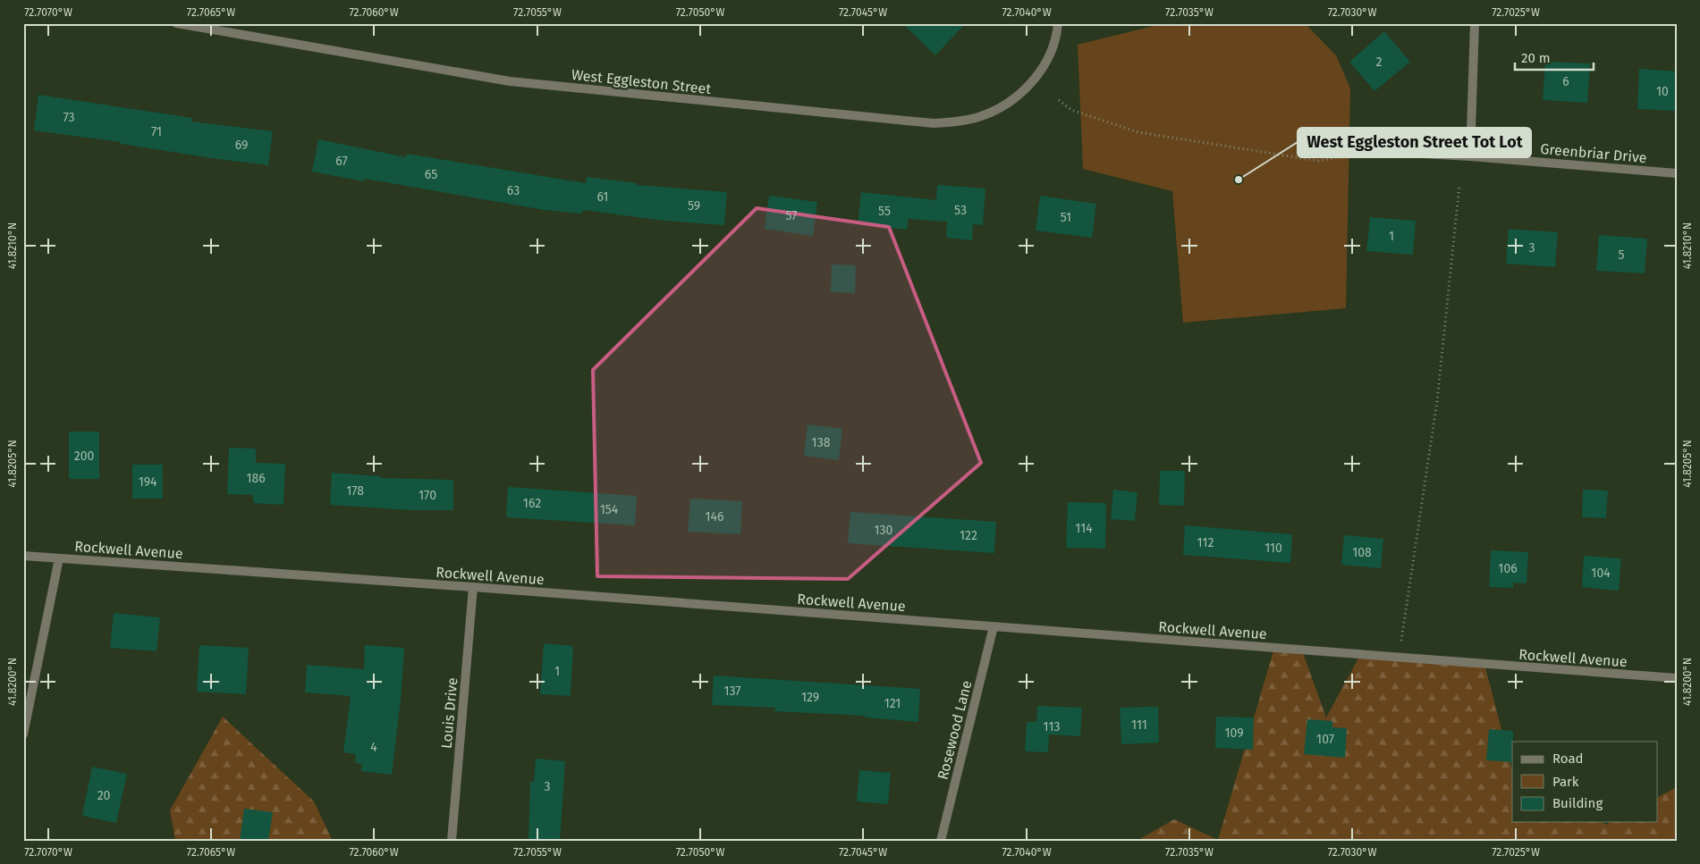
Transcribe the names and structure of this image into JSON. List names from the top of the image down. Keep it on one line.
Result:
{"streets":{"street":["West Eggleston Street","Greenbriar Drive","Rockwell Avenue","Louis Drive","Rosewood Lane"]},"crossings":[["Rockwell Avenue","Louis Drive"],["Rockwell Avenue","Rosewood Lane"]],"places":["West Eggleston Street Tot Lot"],"house_numbers":["2","6","10","73","71","69","67","65","63","61","59","53","55","57","51","1","3","5","138","200","186","194","178","170","162","154","146","114","130","122","112","110","108","106","104","1","137","129","121","111","113","109","107","4","3","20"],"legend":["Road","Park","Building"],"scale_bar":"20 m","coordinates":["72.7070°W","72.7065°W","72.7060°W","72.7055°W","72.7050°W","72.7045°W","72.7040°W","72.7035°W","72.7030°W","72.7025°W","41.8210°N","41.8205°N","41.8200°N"]}
